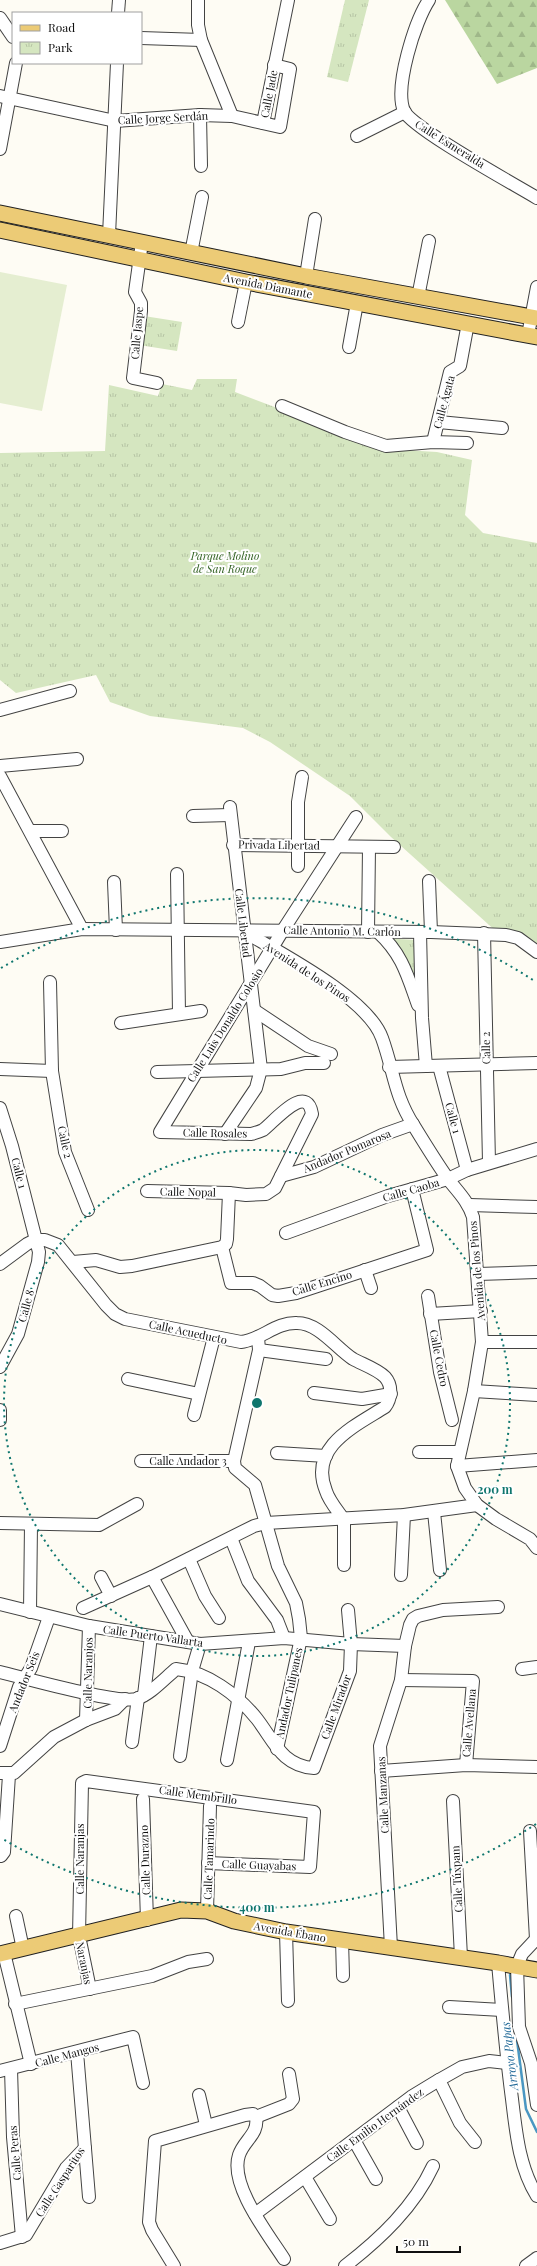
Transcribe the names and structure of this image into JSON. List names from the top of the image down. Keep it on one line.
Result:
{"streets":{"main road":["Avenida Diamante","Avenida Ébano"],"street":["Calle Jade","Calle Jorge Serdán","Calle Esmeralda","Calle Jaspe","Calle Ágata","Privada Libertad","Calle Libertad","Calle Antonio M. Carlón","Avenida de los Pinos","Calle Luis Donaldo Colosio","Calle 2","Calle 1","Calle Rosales","Andador Pomarosa","Calle Caoba","Calle Nopal","Calle Encino","Calle 8","Calle Acueducto","Calle Cedro","Calle Andador 3","Calle Puerto Vallarta","Calle Naranjos","Andador Seis","Andador Tulipanes","Calle Mirador","Calle Avellana","Calle Membrillo","Calle Manzanas","Calle Naranjas","Calle Tamarindo","Calle Durazno","Calle Guayabas","Calle Túxpam","Naranjas","Calle Mangos","Calle Emilio Hernández","Calle Peras","Calle Gasparitos"]},"crossings":[["Calle Jade","Calle Jorge Serdán"],["Avenida Diamante","Calle Jaspe"],["Avenida Diamante","Calle Ágata"],["Privada Libertad","Calle Libertad"],["Privada Libertad","Calle Luis Donaldo Colosio"],["Calle Libertad","Calle Antonio M. Carlón"],["Calle Libertad","Avenida de los Pinos"],["Calle Libertad","Calle Luis Donaldo Colosio"],["Calle Libertad","Calle Rosales"],["Calle Antonio M. Carlón","Avenida de los Pinos"],["Calle Antonio M. Carlón","Calle Luis Donaldo Colosio"],["Calle Antonio M. Carlón","Calle 2"],["Avenida de los Pinos","Calle Luis Donaldo Colosio"],["Avenida de los Pinos","Andador Pomarosa"],["Avenida de los Pinos","Calle Caoba"],["Calle Luis Donaldo Colosio","Calle Rosales"],["Calle 2","Calle Caoba"],["Calle 1","Calle Caoba"],["Calle 1","Calle 8"],["Calle 1","Calle Acueducto"],["Calle Rosales","Andador Pomarosa"],["Calle Rosales","Calle Nopal"],["Andador Pomarosa","Calle Nopal"],["Calle Caoba","Calle Encino"],["Calle Nopal","Calle Encino"],["Calle 8","Calle Acueducto"],["Calle Puerto Vallarta","Calle Naranjos"],["Calle Puerto Vallarta","Andador Seis"],["Calle Puerto Vallarta","Andador Tulipanes"],["Calle Puerto Vallarta","Calle Mirador"],["Calle Puerto Vallarta","Calle Manzanas"],["Andador Tulipanes","Calle Mirador"],["Calle Avellana","Calle Manzanas"],["Calle Membrillo","Calle Naranjas"],["Calle Membrillo","Calle Guayabas"],["Calle Manzanas","Avenida Ébano"],["Calle Naranjas","Avenida Ébano"],["Calle Naranjas","Naranjas"],["Calle Tamarindo","Calle Guayabas"],["Calle Tamarindo","Avenida Ébano"],["Calle Durazno","Avenida Ébano"],["Calle Túxpam","Avenida Ébano"],["Avenida Ébano","Naranjas"],["Calle Mangos","Calle Peras"],["Calle Mangos","Calle Gasparitos"],["Calle Peras","Calle Gasparitos"]],"water":["Arroyo Papas"],"parks":["Parque Molino de San Roque"],"legend":["Road","Park"],"scale_bar":"50 m","rings":["200 m","400 m"]}
